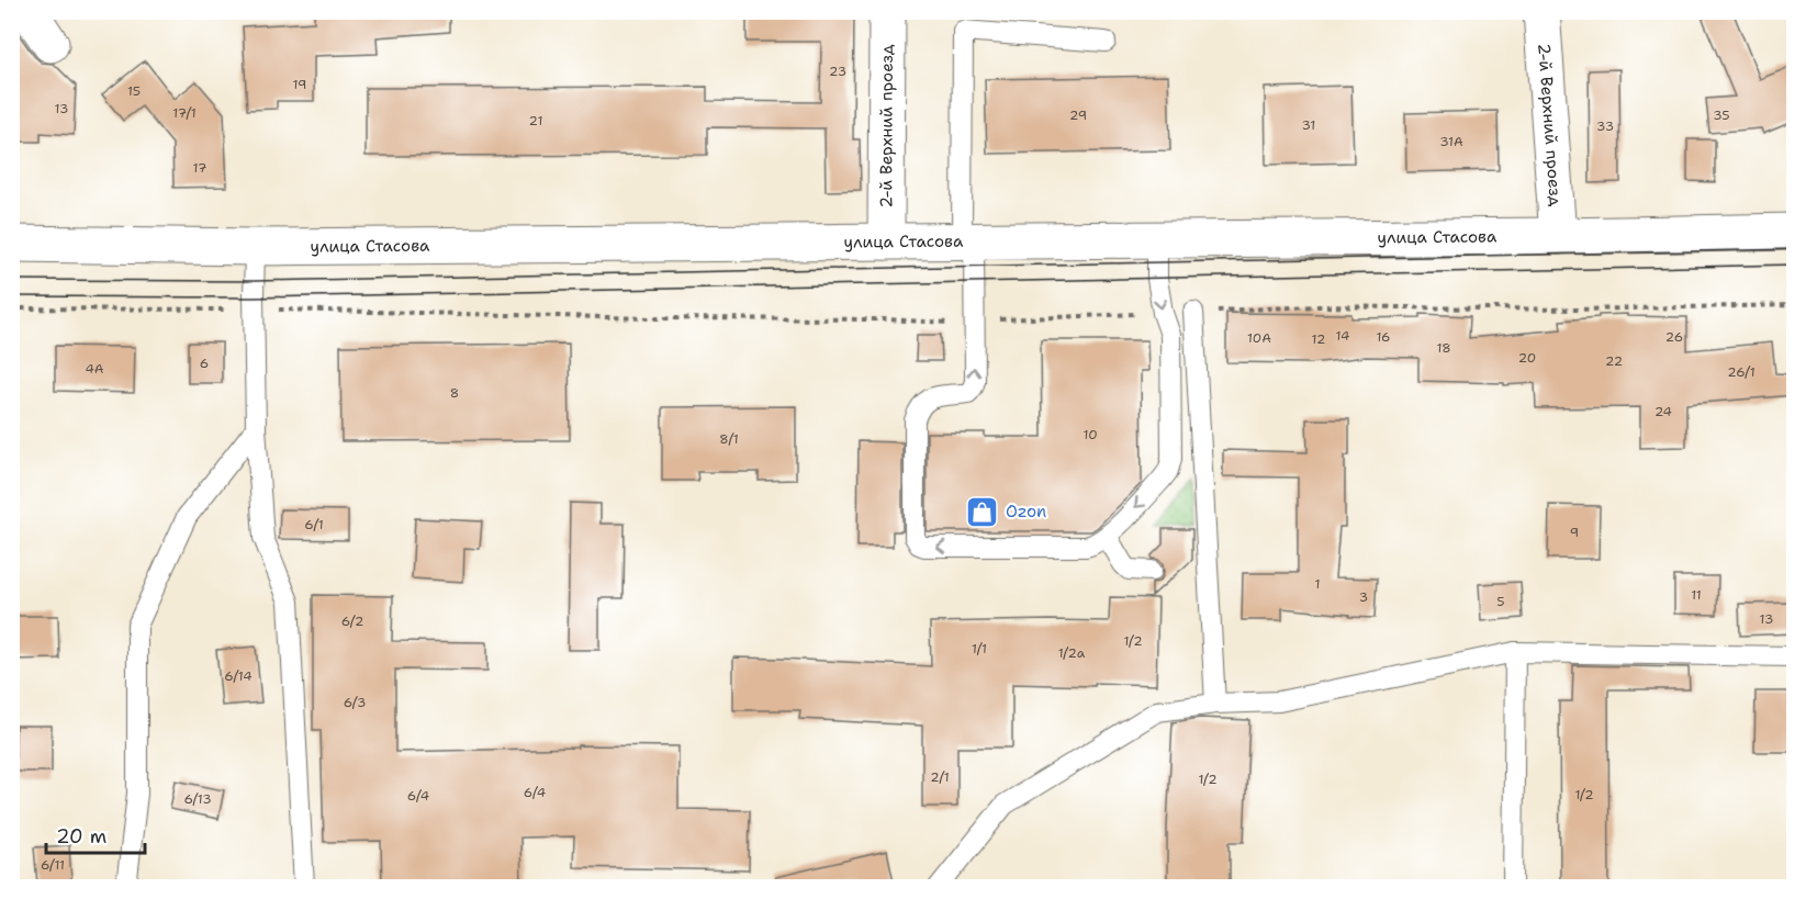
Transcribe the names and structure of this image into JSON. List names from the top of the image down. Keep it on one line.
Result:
{"streets":{"street":["2-й Верхний проезд","улица Стасова"]},"crossings":[["2-й Верхний проезд","улица Стасова"]],"places":{"shop":["Ozon"]},"house_numbers":["23","19","15","13","17/1","29","35","21","31","33","31А","17","14","16","26","10А","12","18","20","22","6","4А","26/1","8","24","10","8/1","6/1","9","1","11","3","5","13","6/2","1/2","1/1","1/2а","6/14","6/3","2/1","1/2","6/4","1/2","6/4","6/13","6/11"],"scale_bar":"20 m"}
